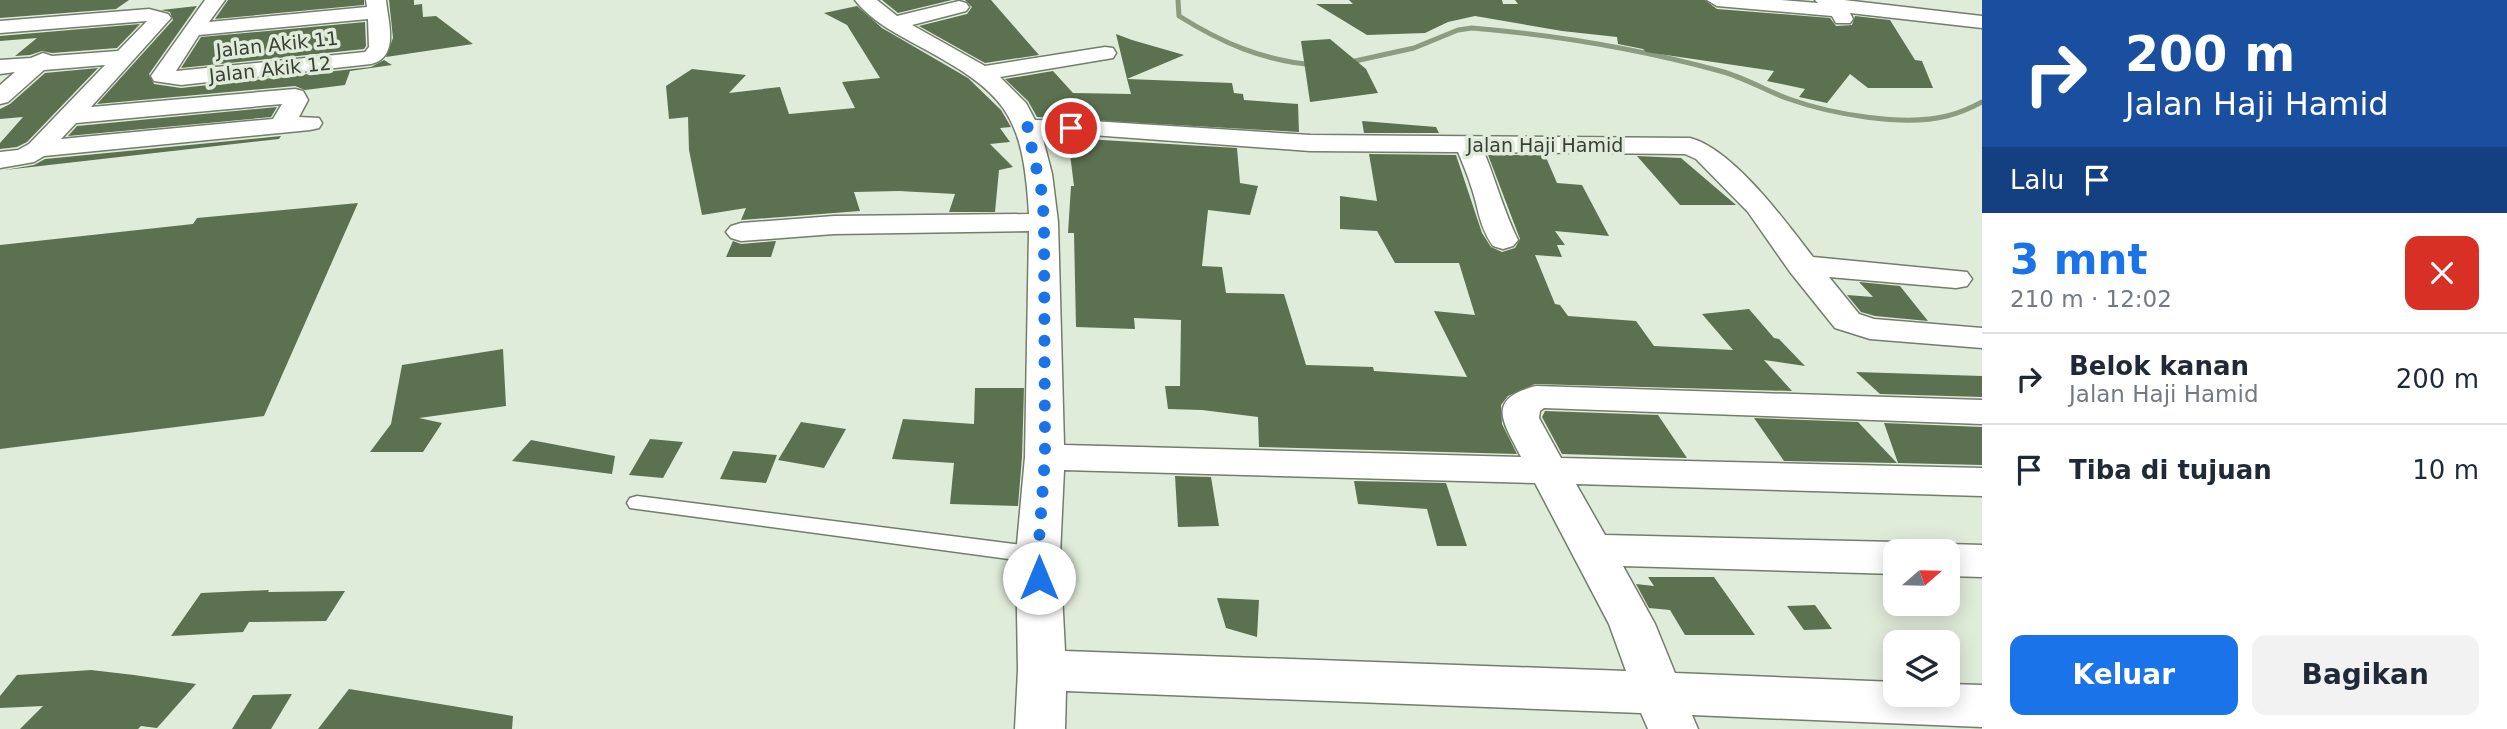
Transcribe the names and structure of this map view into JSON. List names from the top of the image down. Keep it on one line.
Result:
{"streets":{"street":["Jalan Akik 11","Jalan Akik 12","Jalan Haji Hamid"]},"crossings":[["Jalan Akik 11","Jalan Akik 12"]],"north":"right","page":{"turn":["200 m","Jalan Haji Hamid"],"then":"Lalu","heading":["3 mnt","210 m · 12:02"],"list":[{"name":"Belok kanan","note":"Jalan Haji Hamid","value":"200 m"},{"name":"Tiba di tujuan","value":"10 m"}],"buttons":["Keluar","Bagikan"]}}
